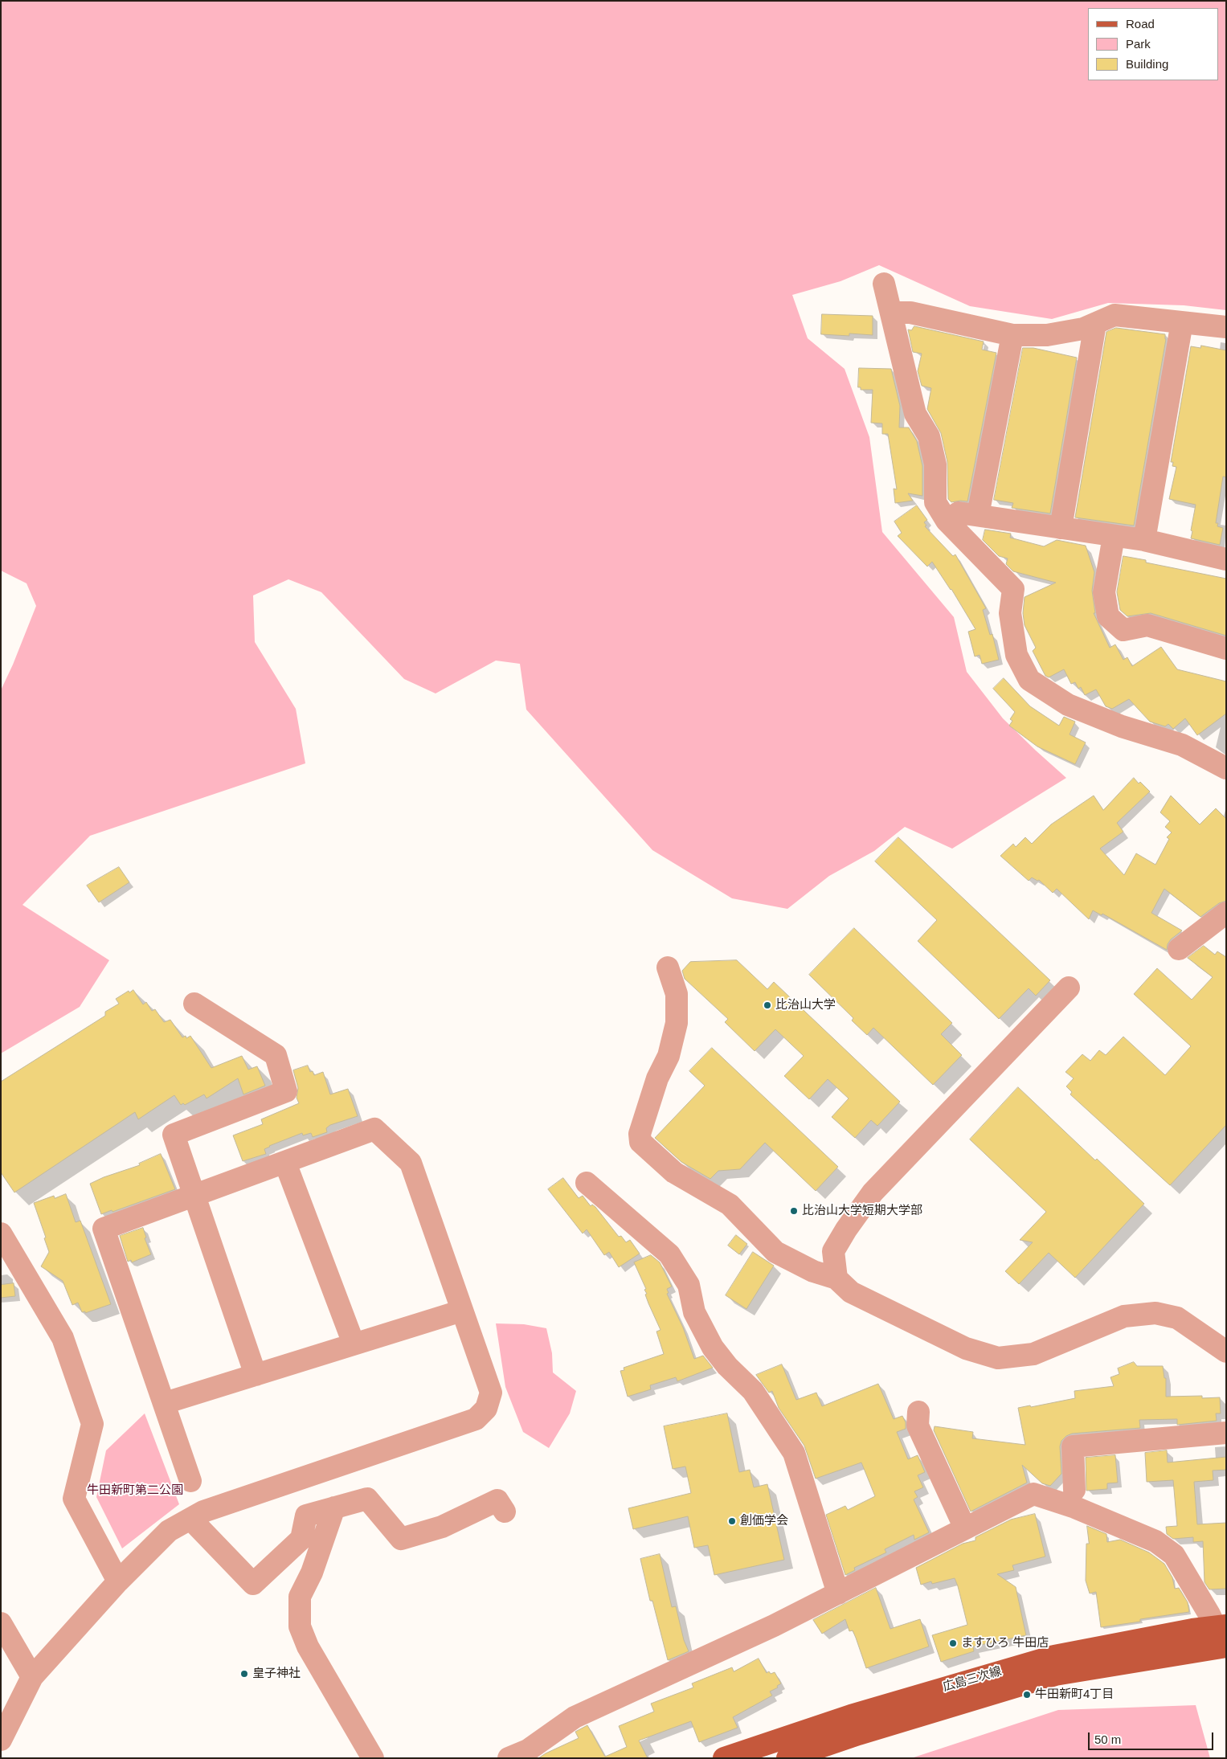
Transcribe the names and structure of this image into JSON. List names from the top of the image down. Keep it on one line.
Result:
{"streets":{"main road":["広島三次線"]},"parks":["牛田新町第二公園"],"places":["比治山大学","比治山大学短期大学部","創価学会","ますひろ 牛田店","皇子神社","牛田新町4丁目"],"legend":["Road","Park","Building"],"scale_bar":"50 m"}
